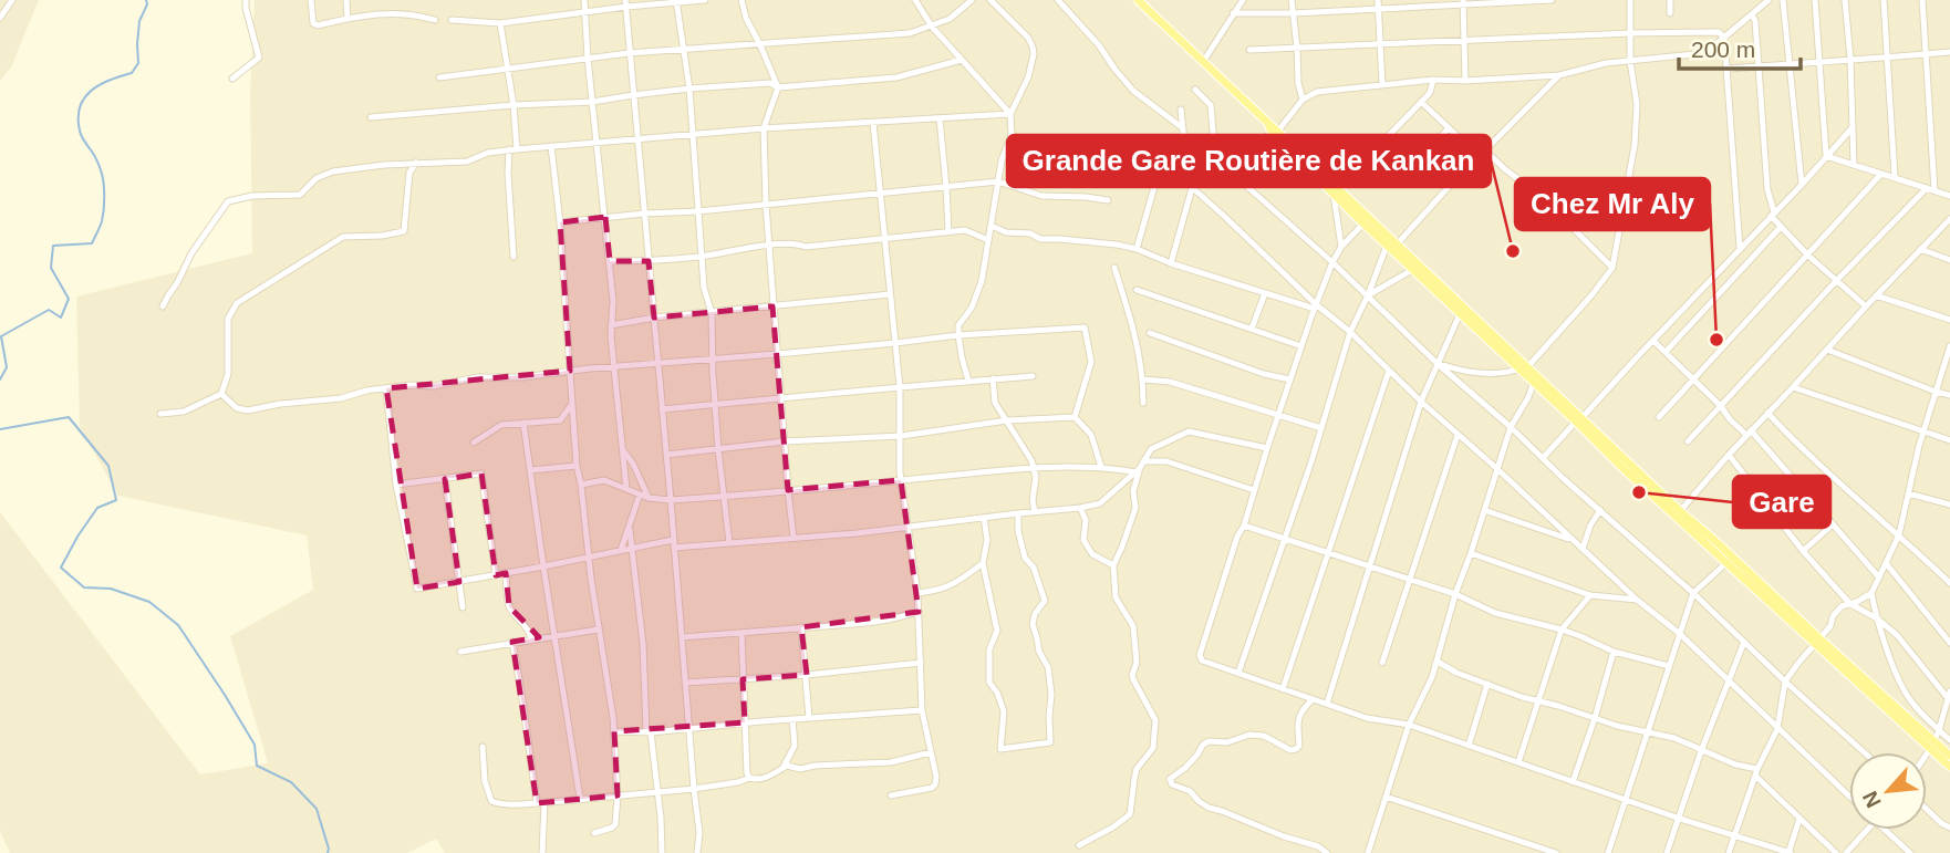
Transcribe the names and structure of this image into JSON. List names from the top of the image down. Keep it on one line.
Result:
{"places":["Grande Gare Routière de Kankan","Chez Mr Aly","Gare"],"scale_bar":"200 m","north":"bottom left"}
